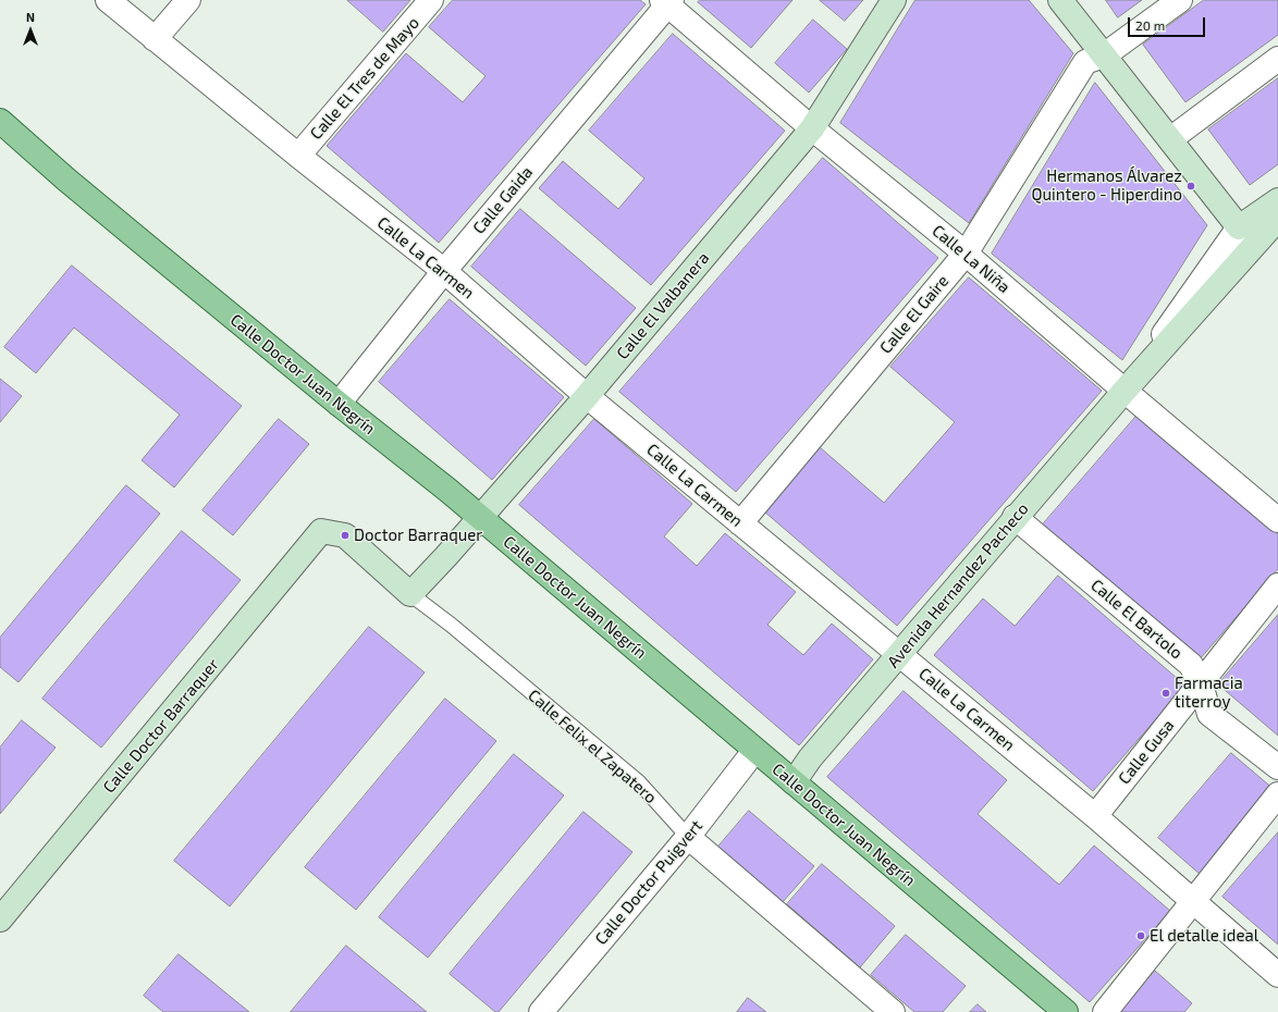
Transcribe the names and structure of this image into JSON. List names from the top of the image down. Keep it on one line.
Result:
{"streets":{"main road":["Calle Doctor Juan Negrín"],"street":["Calle El Tres de Mayo","Calle Gaida","Calle La Carmen","Calle La Niña","Calle El Valbanera","Calle El Gaire","Avenida Hernandez Pacheco","Calle El Bartolo","Calle Doctor Barraquer","Calle Felix el Zapatero","Calle Gusa","Calle Doctor Puigvert"]},"crossings":[["Calle El Tres de Mayo","Calle La Carmen"],["Calle Gaida","Calle La Carmen"],["Calle Gaida","Calle La Niña"],["Calle Gaida","Calle Doctor Juan Negrín"],["Calle La Carmen","Calle El Valbanera"],["Calle La Carmen","Calle El Gaire"],["Calle La Carmen","Avenida Hernandez Pacheco"],["Calle La Carmen","Calle Gusa"],["Calle La Niña","Calle El Valbanera"],["Calle La Niña","Calle El Gaire"],["Calle La Niña","Avenida Hernandez Pacheco"],["Calle El Valbanera","Calle Doctor Juan Negrín"],["Calle El Valbanera","Calle Felix el Zapatero"],["Calle Doctor Juan Negrín","Avenida Hernandez Pacheco"],["Calle Doctor Juan Negrín","Calle Doctor Puigvert"],["Avenida Hernandez Pacheco","Calle El Bartolo"],["Calle El Bartolo","Calle Gusa"],["Calle Doctor Barraquer","Calle Felix el Zapatero"],["Calle Felix el Zapatero","Calle Doctor Puigvert"]],"places":["Hermanos Álvarez Quintero - Hiperdino","Doctor Barraquer","Farmacia titerroy","El detalle ideal"],"scale_bar":"20 m","north":"top"}
